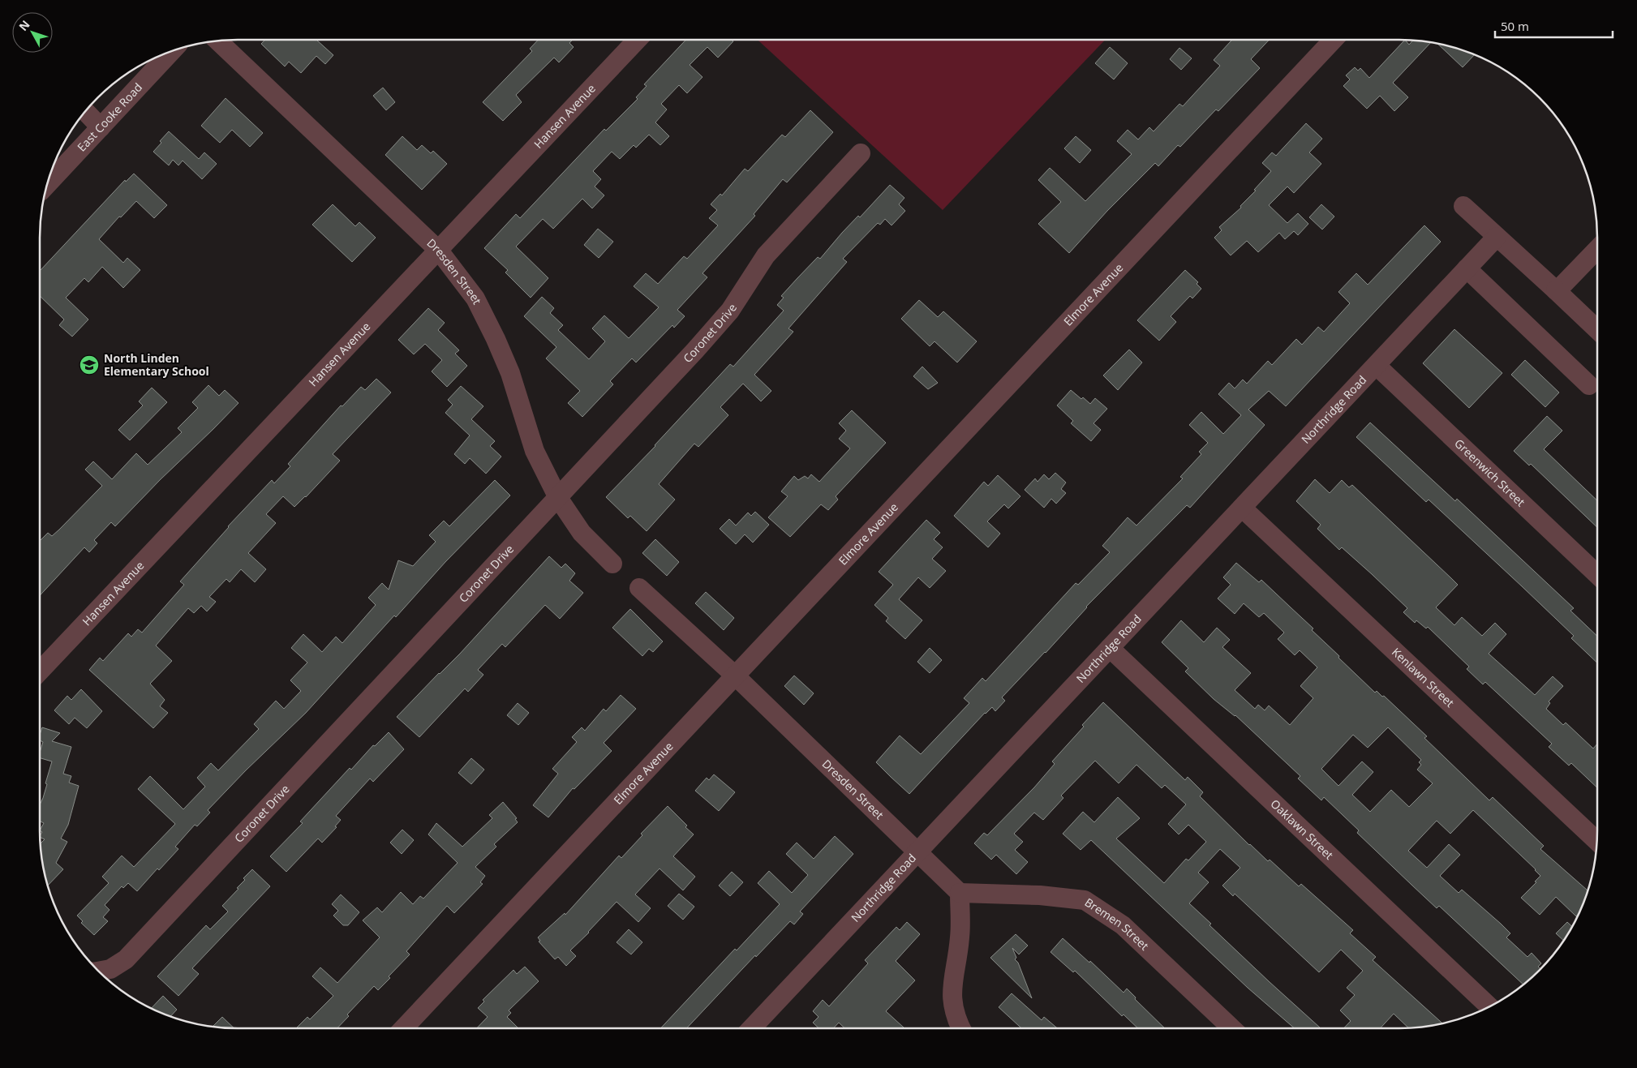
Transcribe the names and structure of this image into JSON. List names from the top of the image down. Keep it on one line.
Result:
{"streets":{"street":["Hansen Avenue","East Cooke Road","Dresden Street","Elmore Avenue","Coronet Drive","Northridge Road","Greenwich Street","Kenlawn Street","Oaklawn Street","Bremen Street"]},"crossings":[["Hansen Avenue","Dresden Street"],["Dresden Street","Elmore Avenue"],["Dresden Street","Coronet Drive"],["Dresden Street","Northridge Road"],["Dresden Street","Bremen Street"],["Northridge Road","Greenwich Street"],["Northridge Road","Kenlawn Street"],["Northridge Road","Oaklawn Street"]],"places":{"school or university":["North Linden Elementary School"]},"scale_bar":"50 m","north":"top left"}
